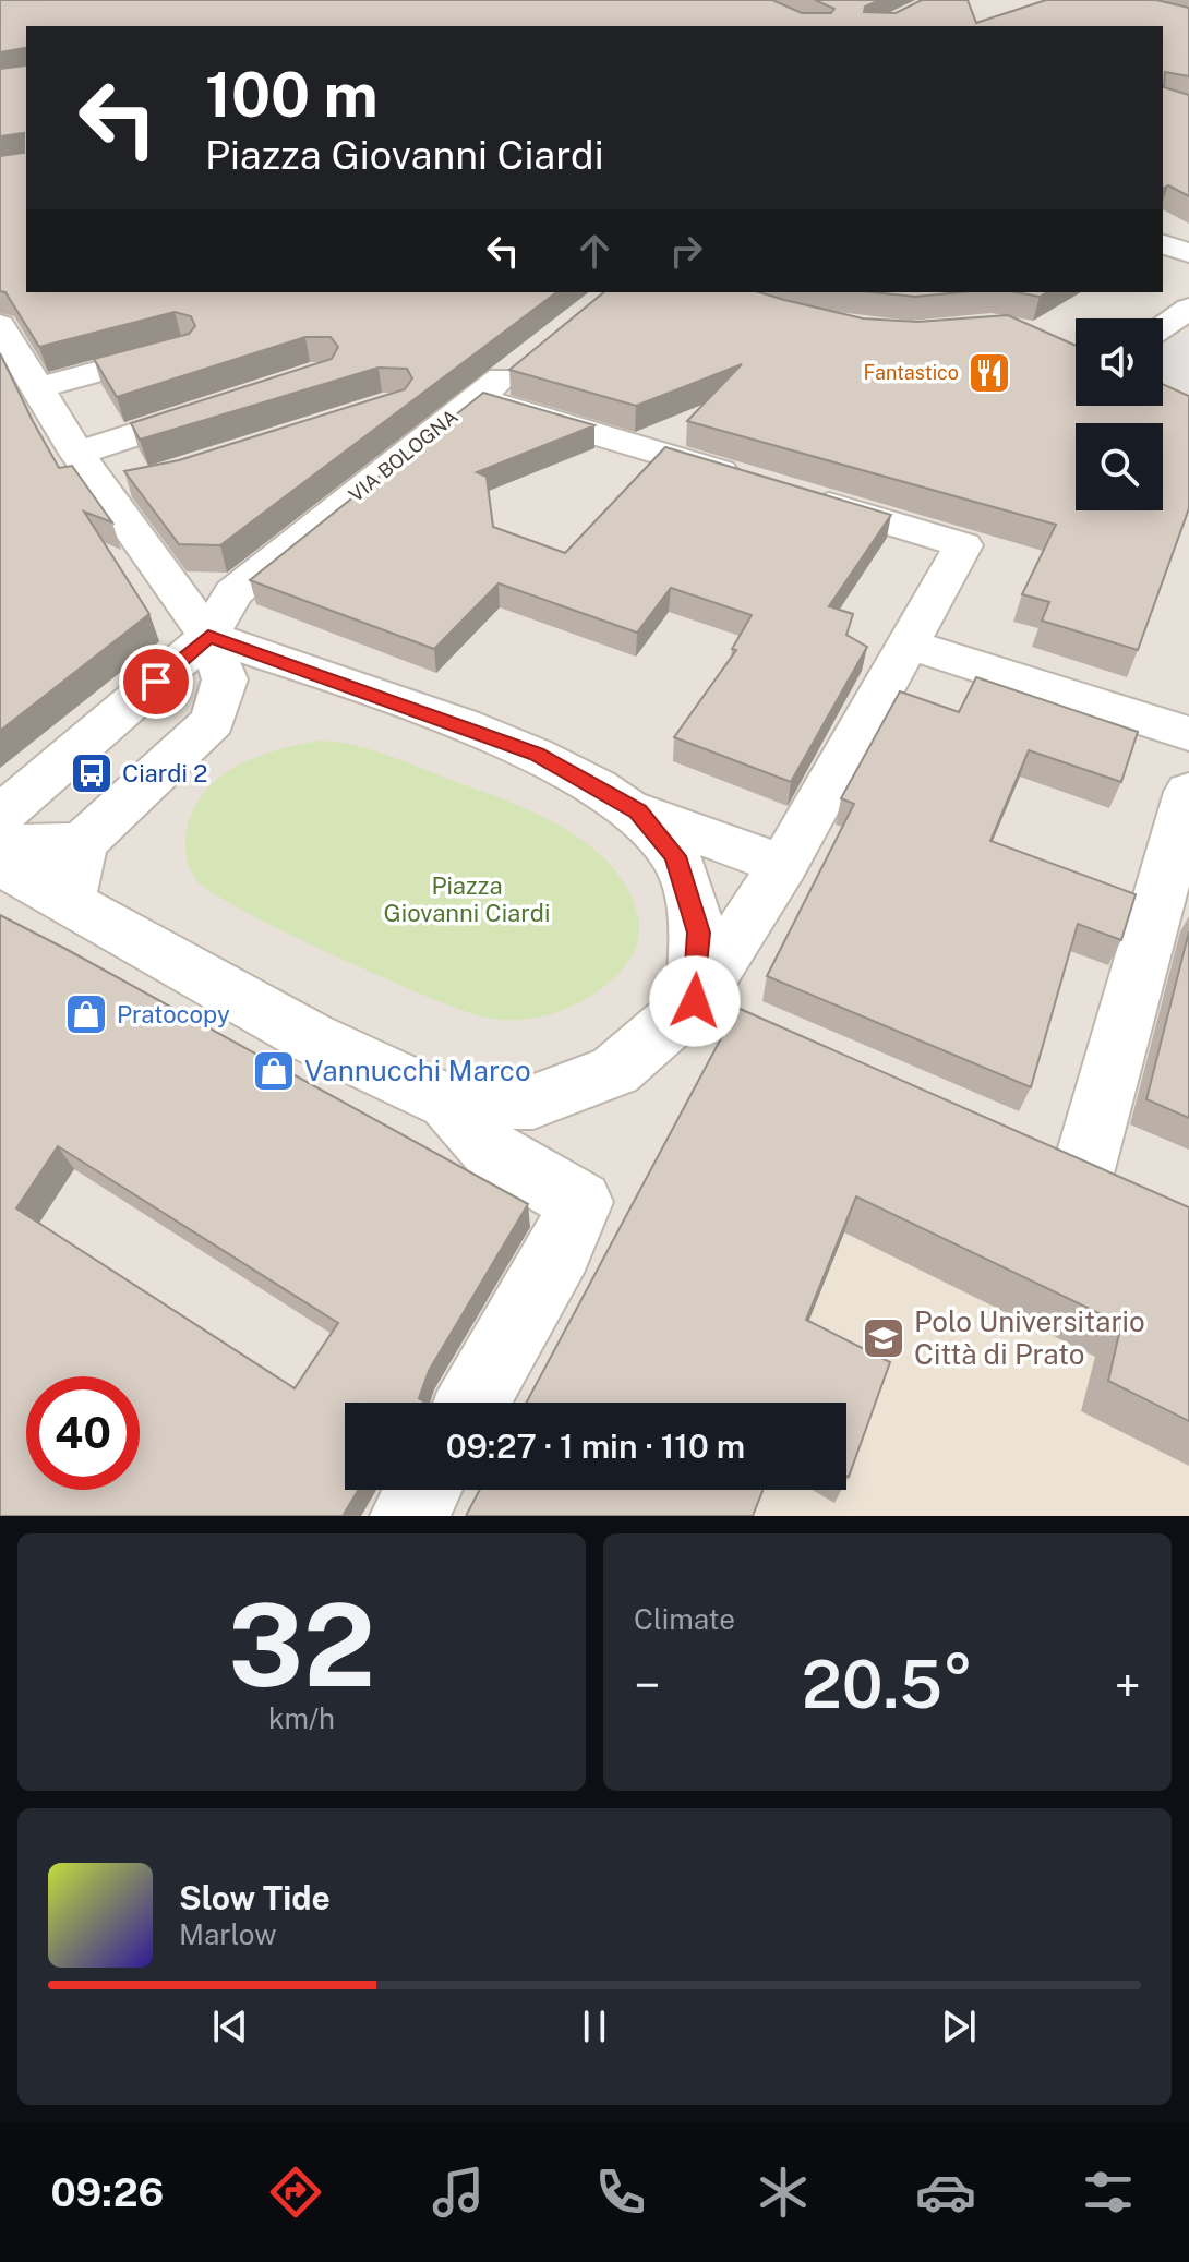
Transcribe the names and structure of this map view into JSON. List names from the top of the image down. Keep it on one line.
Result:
{"streets":{"street":["VIA BOLOGNA"]},"parks":["Piazza Giovanni Ciardi"],"places":{"restaurant":["Fantastico"],"bus stop":["Ciardi 2"],"shop":["Pratocopy","Vannucchi Marco"],"school or university":["Polo Universitario Città di Prato"]},"page":{"turn":["100 m","Piazza Giovanni Ciardi"],"limit":"40","trip":"09:27 · 1 min · 110 m","tile":[["32","km/h"],"Climate"],"heat":["−","20.5°","+"],"song":["Slow Tide","Marlow"],"tabs":"09:26"}}
